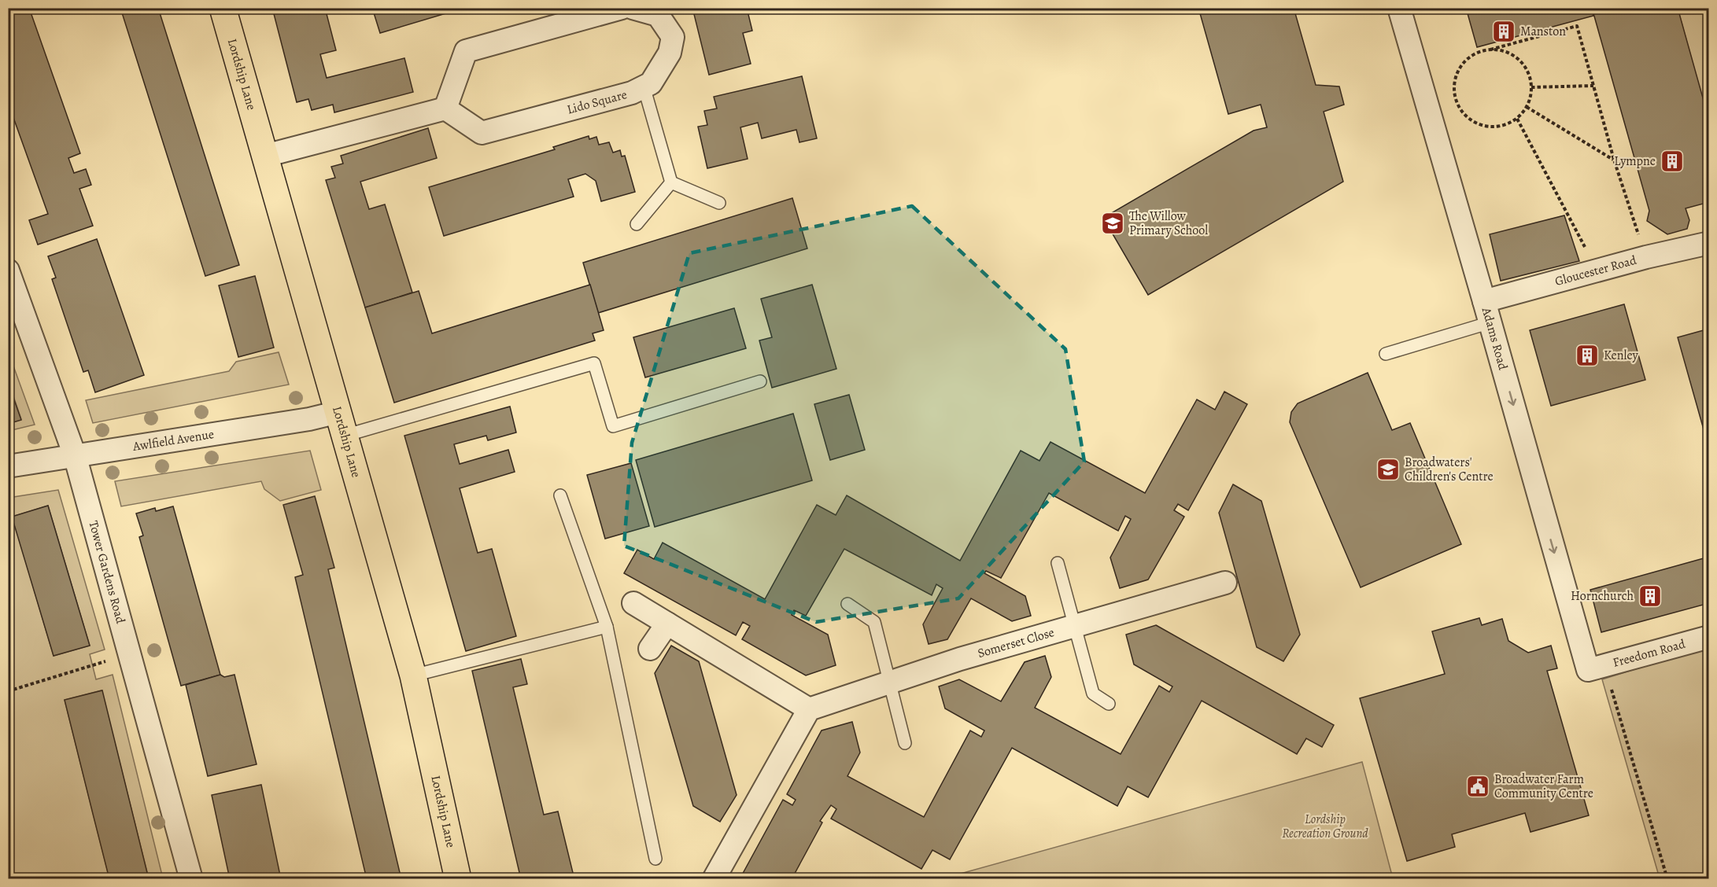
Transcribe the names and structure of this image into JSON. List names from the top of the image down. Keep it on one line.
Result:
{"streets":{"main road":["Lordship Lane"],"street":["Lido Square","Gloucester Road","Adams Road","Awlfield Avenue","Tower Gardens Road","Somerset Close","Freedom Road"]},"crossings":[["Lordship Lane","Awlfield Avenue"],["Gloucester Road","Adams Road"],["Adams Road","Freedom Road"],["Awlfield Avenue","Tower Gardens Road"]],"one_way":["Adams Road"],"parks":["Lordship Recreation Ground"],"places":{"building":["Manston","Lympne","Kenley","Hornchurch"],"school or university":["The Willow Primary School","Broadwaters' Children's Centre"],"public building":["Broadwater Farm Community Centre"]}}
